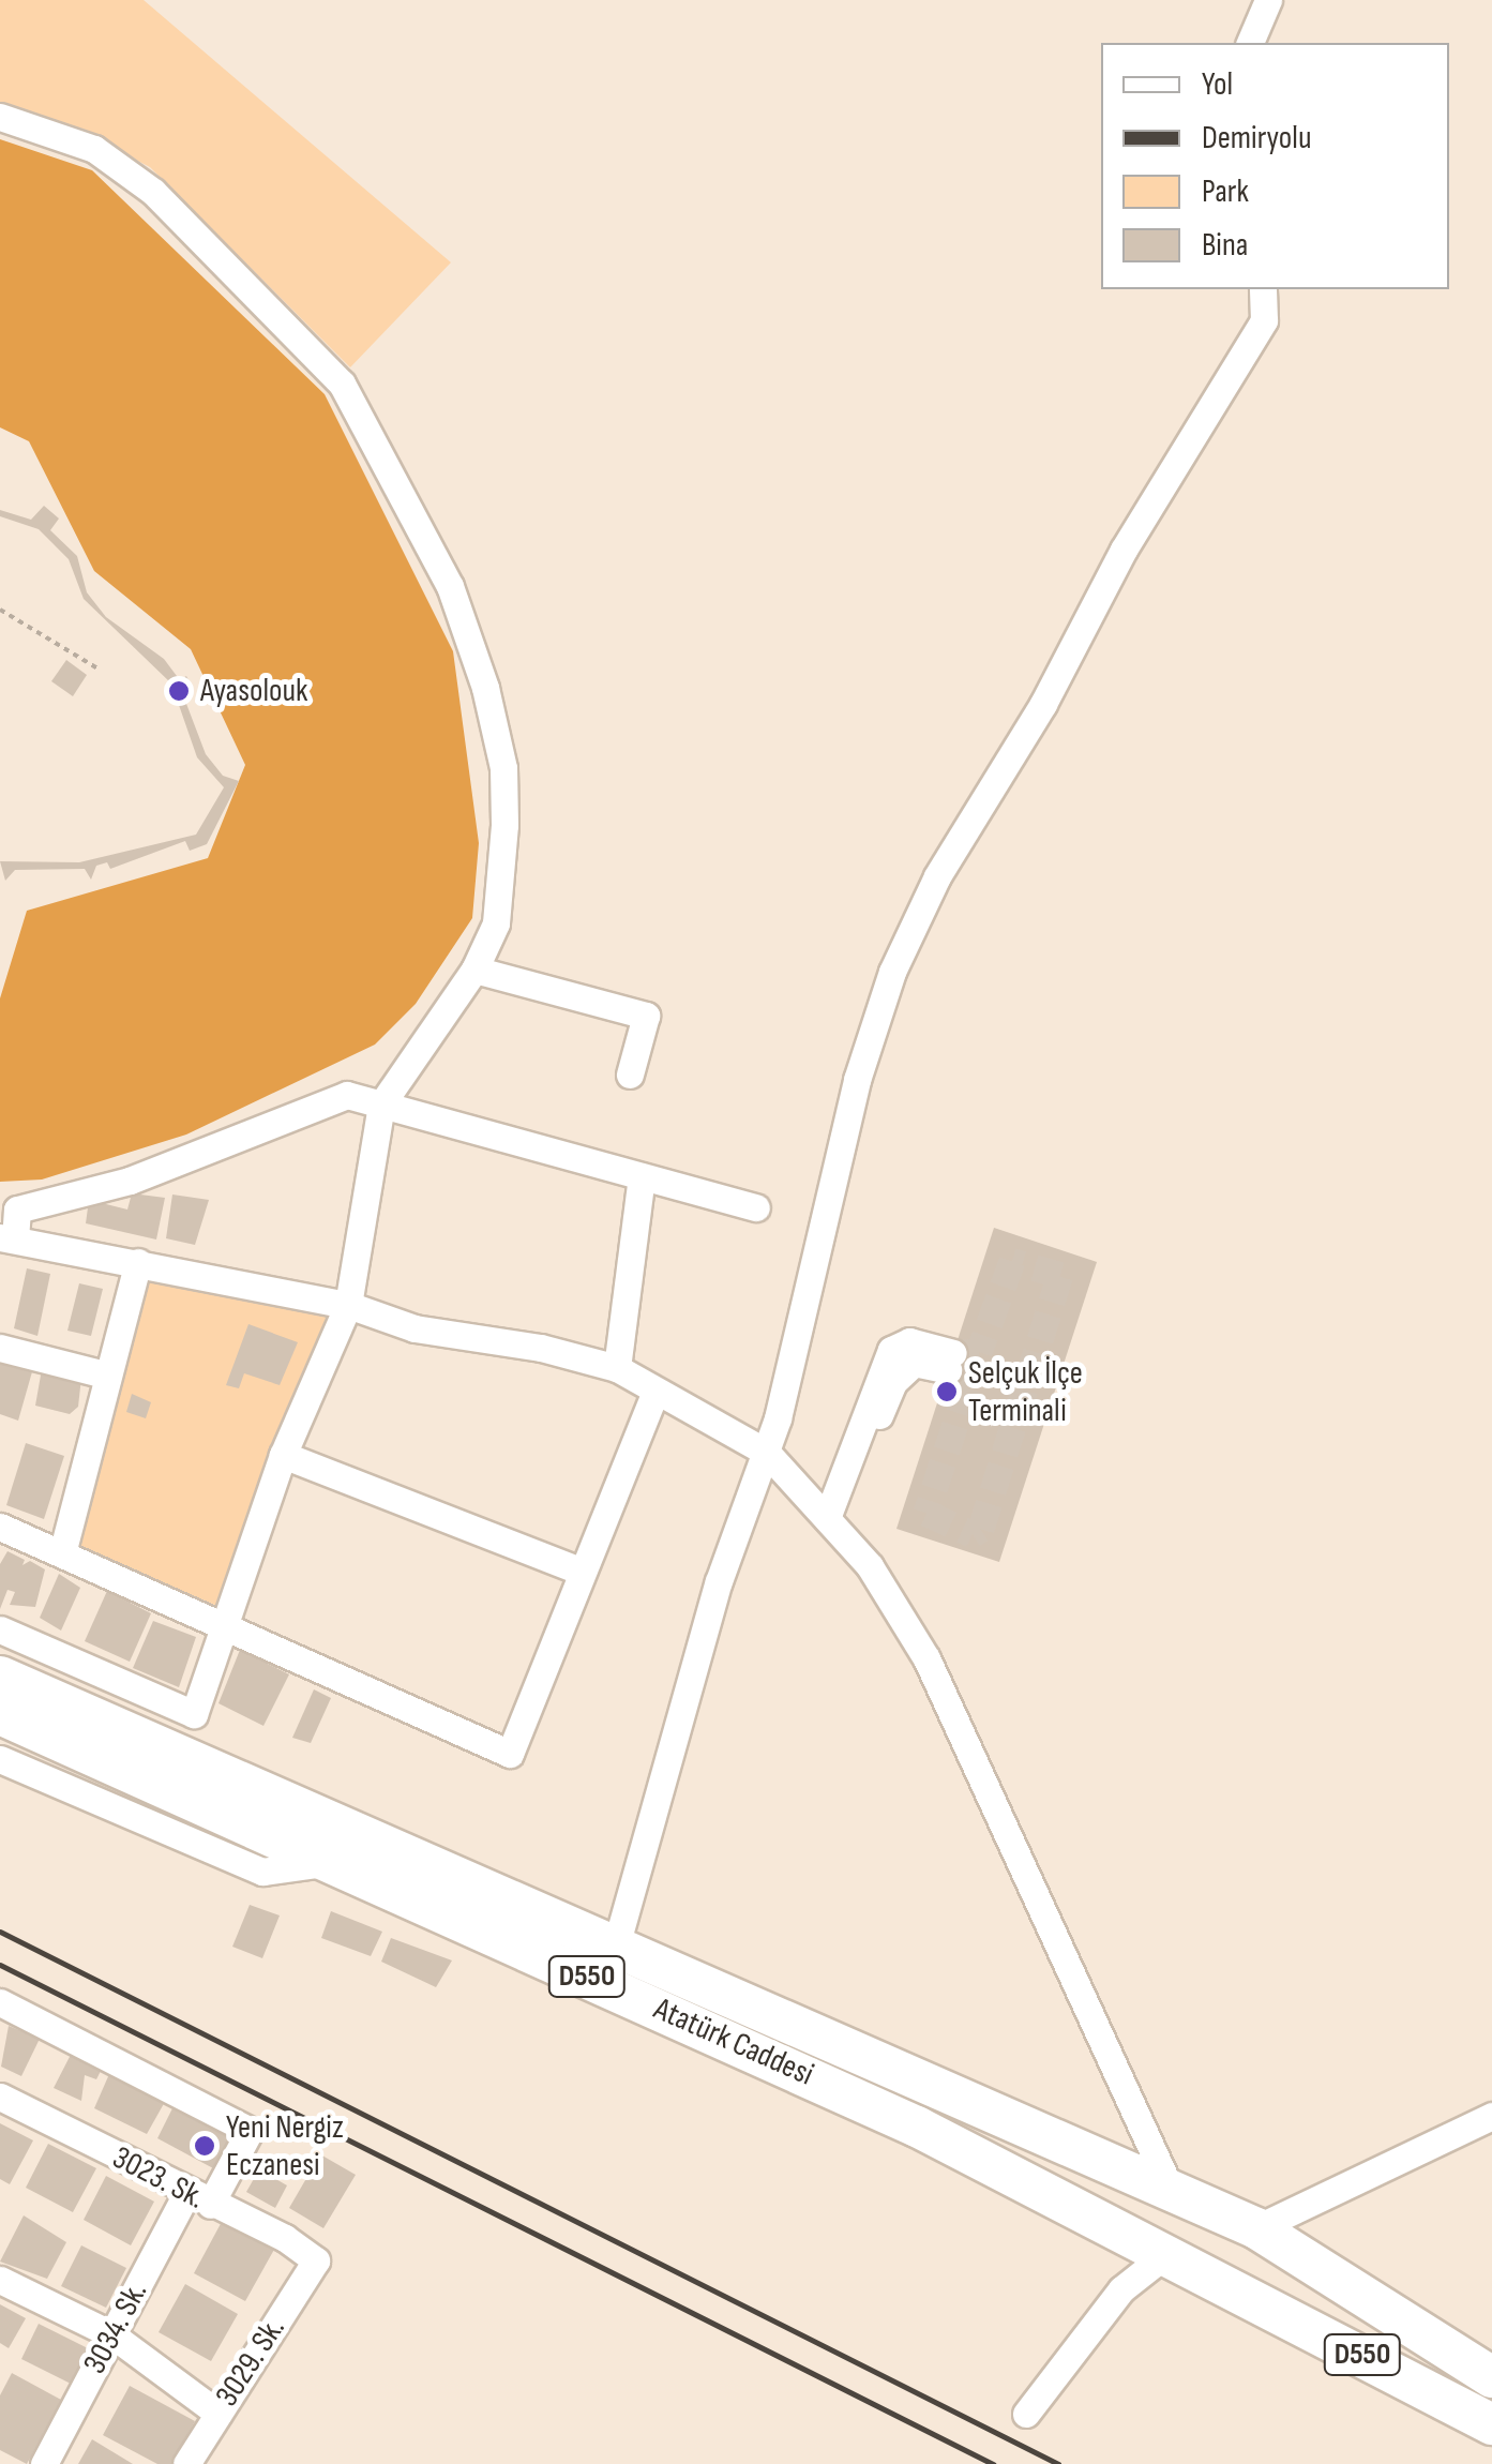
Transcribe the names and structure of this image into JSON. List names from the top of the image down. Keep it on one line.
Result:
{"streets":{"highway":["D550","Atatürk Caddesi"],"street":["3023. Sk.","3034. Sk.","3029. Sk."]},"crossings":[["D550","Atatürk Caddesi"],["3023. Sk.","3034. Sk."],["3023. Sk.","3029. Sk."]],"places":["Ayasolouk","Selçuk İlçe Terminali","Yeni Nergiz Eczanesi"],"legend":["Yol","Demiryolu","Park","Bina"]}
